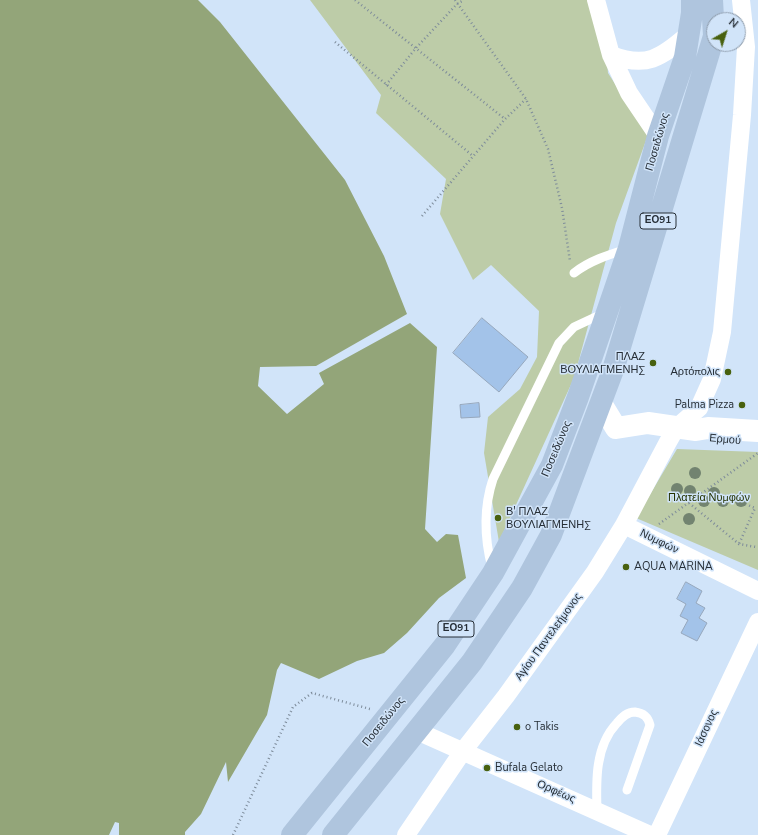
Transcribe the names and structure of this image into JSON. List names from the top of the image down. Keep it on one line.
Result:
{"streets":{"main road":["Ποσειδώνος","ΕΟ91"],"street":["Ερμού","Νυμφών","Αγίου Παντελεήμονος","Ιάσονος","Ορφέως"]},"crossings":[["Ποσειδώνος","Ερμού"],["Ποσειδώνος","Ορφέως"],["Ερμού","Αγίου Παντελεήμονος"],["Νυμφών","Αγίου Παντελεήμονος"],["Αγίου Παντελεήμονος","Ορφέως"]],"parks":["Πλατεία Νυμφών"],"places":["ΠΛΑΖ ΒΟΥΛΙΑΓΜΕΝΗΣ","Αρτόπολις","Palma Pizza","Β' ΠΛΑΖ ΒΟΥΛΙΑΓΜΕΝΗΣ","AQUA MARINA","o Takis","Bufala Gelato"],"north":"top right"}
